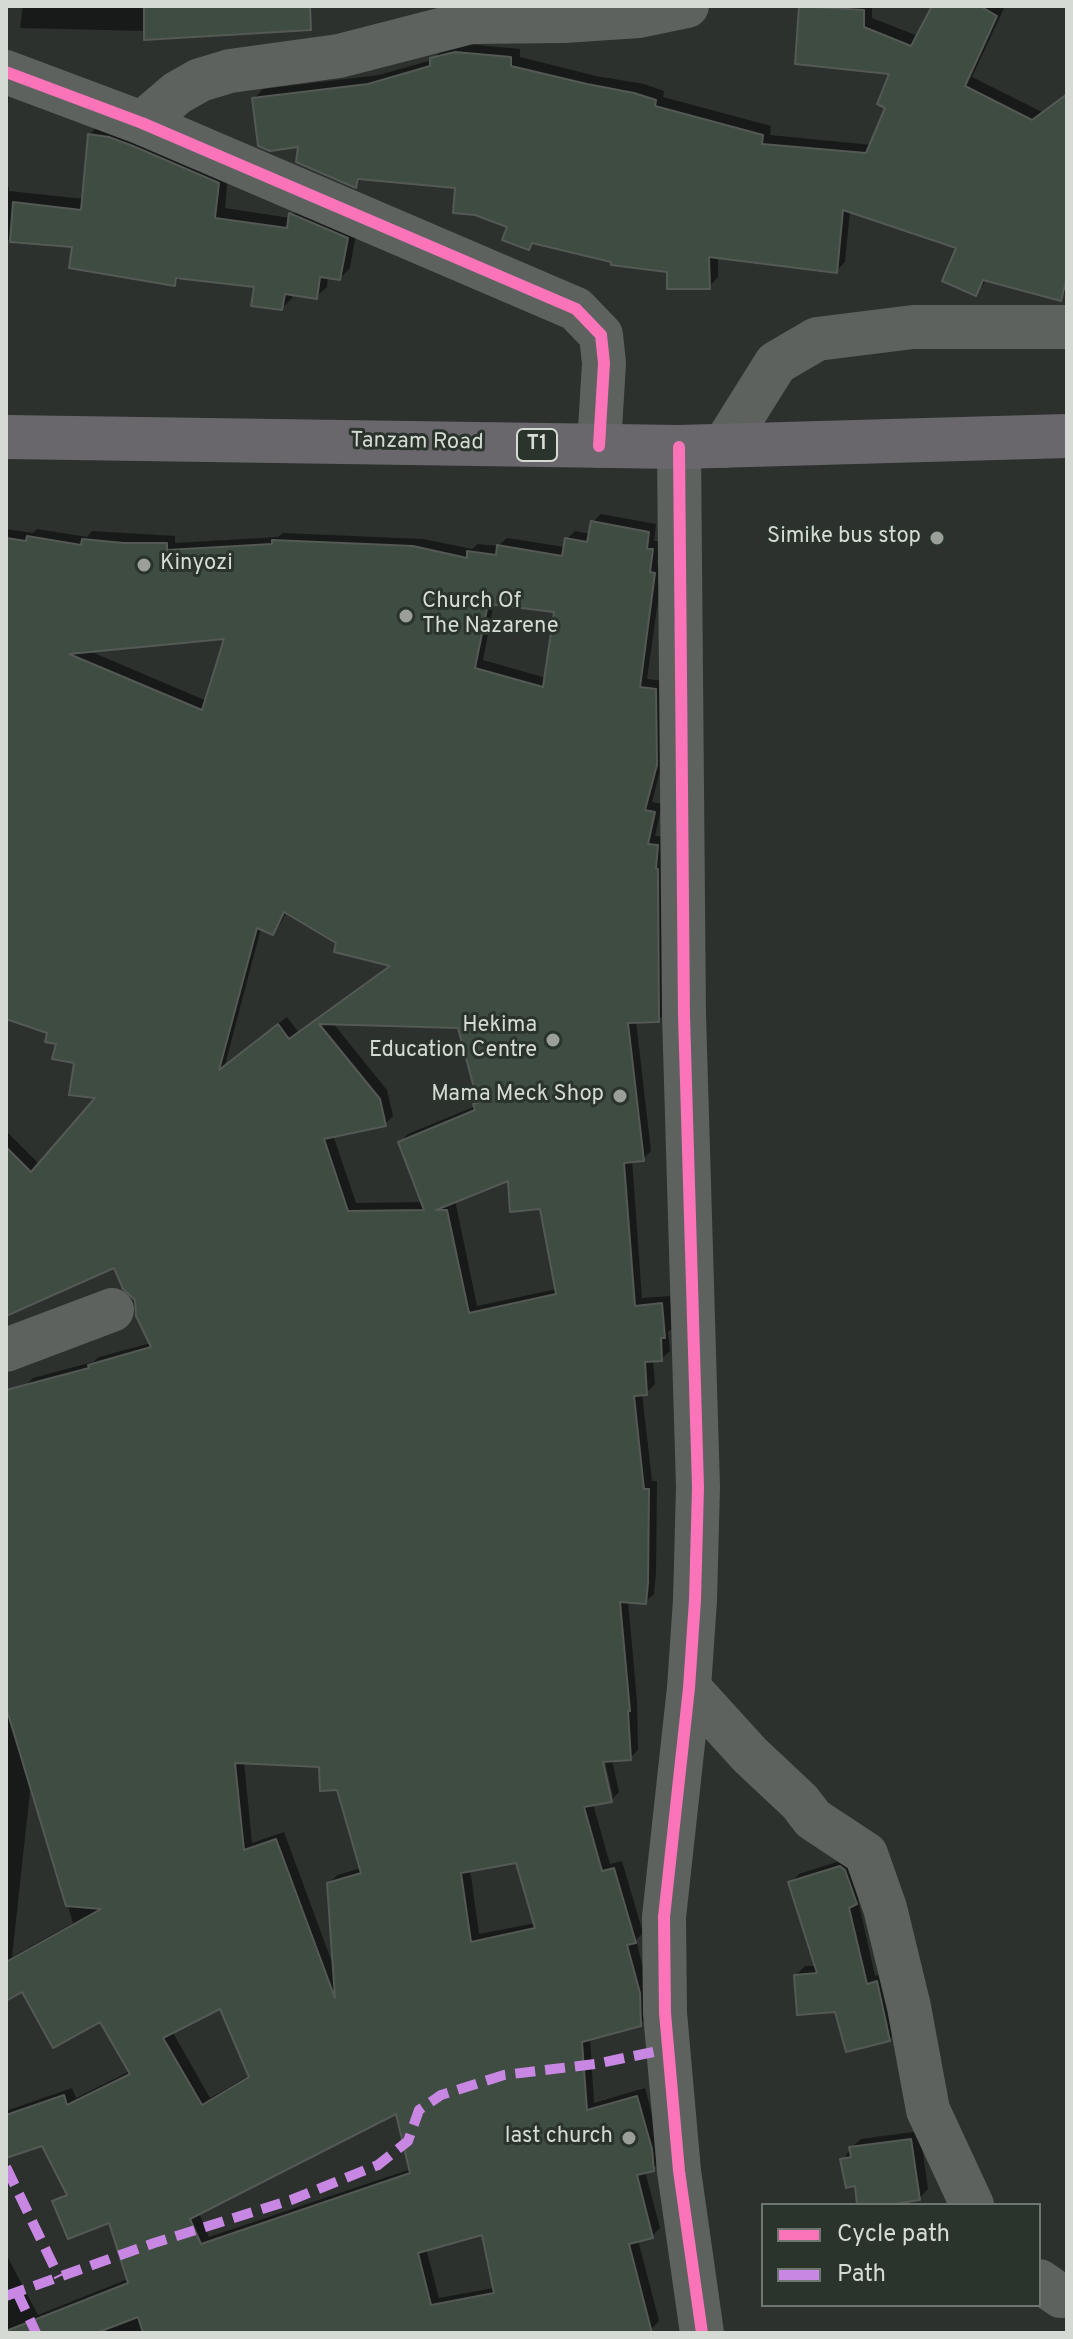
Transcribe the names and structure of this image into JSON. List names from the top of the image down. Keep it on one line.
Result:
{"streets":{"highway":["Tanzam Road","T1"]},"places":["Simike bus stop","Kinyozi","Church Of The Nazarene","Hekima Education Centre","Mama Meck Shop","last church"],"legend":["Cycle path","Path"]}
